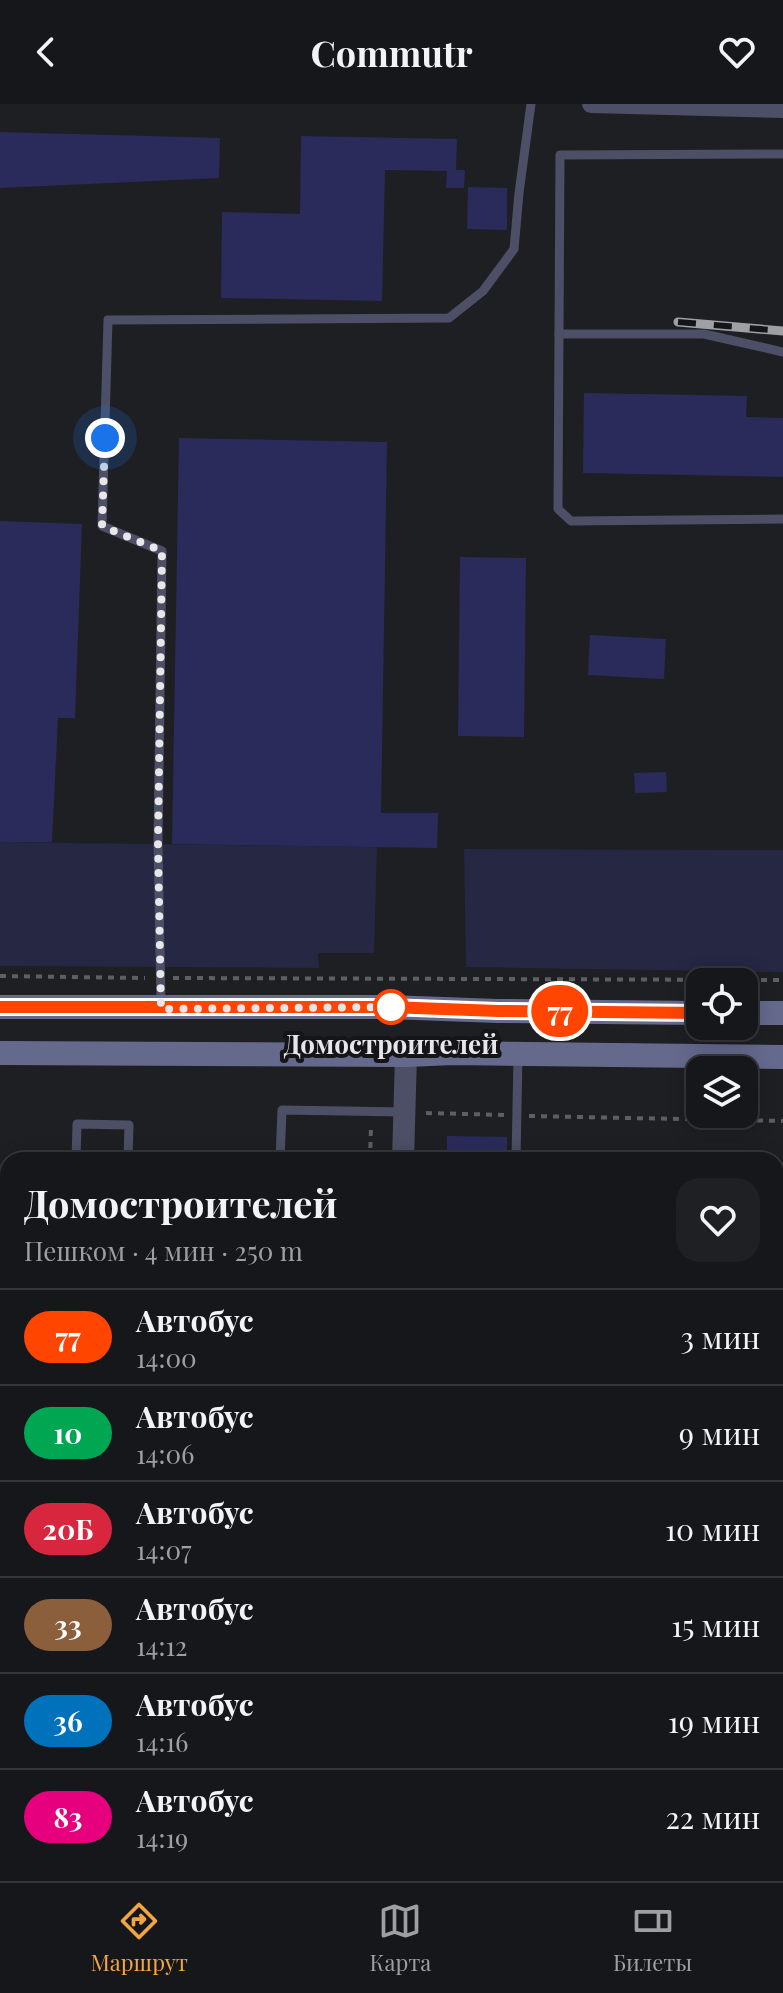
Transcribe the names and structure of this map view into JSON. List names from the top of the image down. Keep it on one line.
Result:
{"places":["Домостроителей"],"lines":["bus line 77"],"page":{"header":"Commutr","on_map":"77","heading":["Домостроителей","Пешком · 4 мин · 250 m"],"list":[{"mark":"77","name":"Автобус","note":"14:00","value":"3 мин"},{"mark":"10","name":"Автобус","note":"14:06","value":"9 мин"},{"mark":"20Б","name":"Автобус","note":"14:07","value":"10 мин"},{"mark":"33","name":"Автобус","note":"14:12","value":"15 мин"},{"mark":"36","name":"Автобус","note":"14:16","value":"19 мин"},{"mark":"83","name":"Автобус","note":"14:19","value":"22 мин"}],"tabs":["Маршрут","Карта","Билеты"]}}
